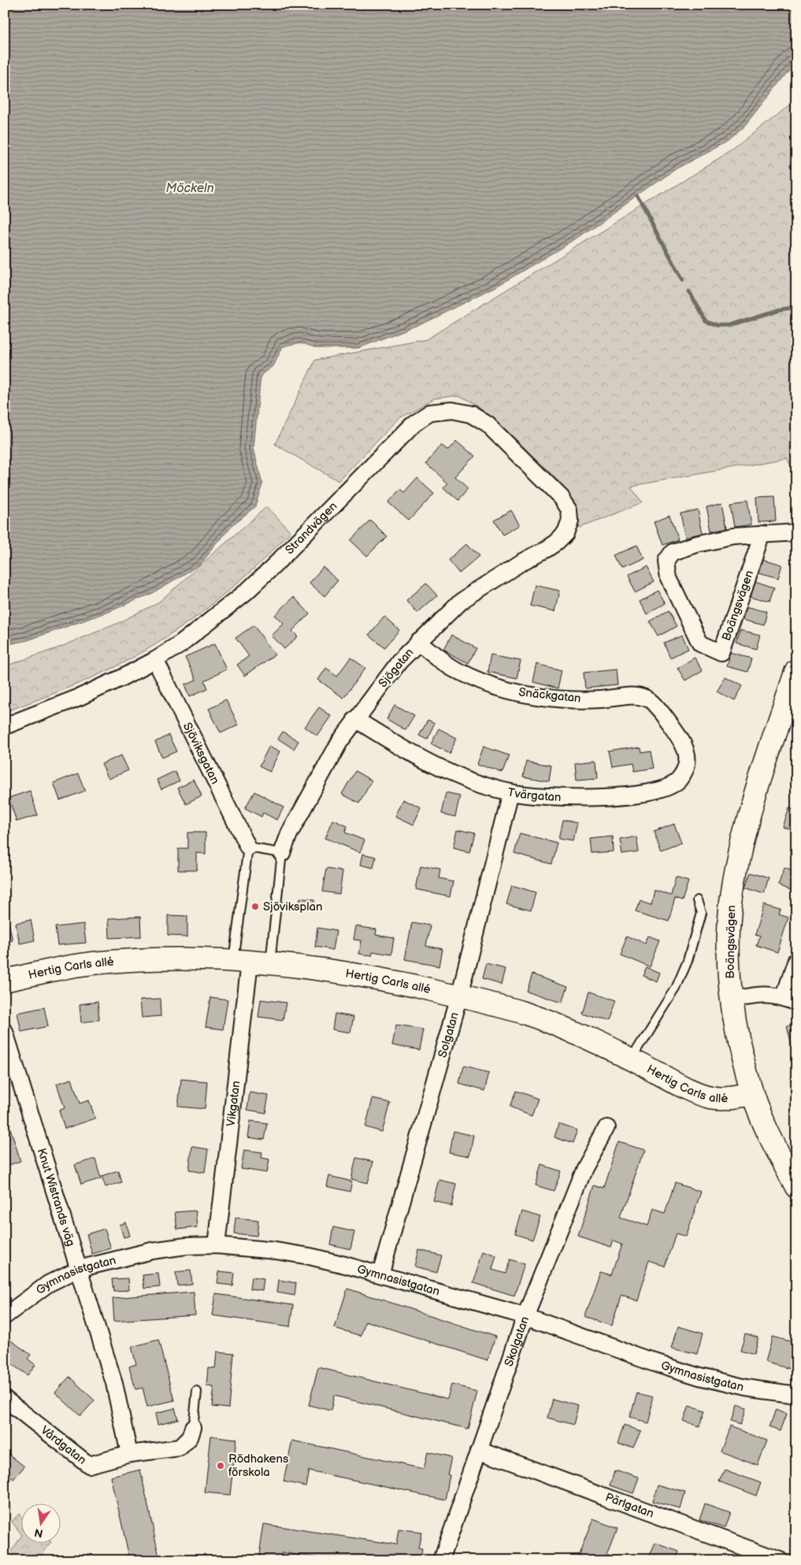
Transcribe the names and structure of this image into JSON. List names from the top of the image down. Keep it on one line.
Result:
{"streets":{"street":["Strandvägen","Boängsvägen","Sjögatan","Snäckgatan","Sjöviksgatan","Tvärgatan","Hertig Carls allé","Solgatan","Vikgatan","Knut Wistrands väg","Gymnasistgatan","Skolgatan","Vårdgatan","Pärlgatan"]},"crossings":[["Strandvägen","Sjögatan"],["Strandvägen","Sjöviksgatan"],["Boängsvägen","Hertig Carls allé"],["Sjögatan","Snäckgatan"],["Sjögatan","Tvärgatan"],["Snäckgatan","Tvärgatan"],["Tvärgatan","Solgatan"],["Hertig Carls allé","Solgatan"],["Hertig Carls allé","Vikgatan"],["Solgatan","Gymnasistgatan"],["Vikgatan","Gymnasistgatan"],["Knut Wistrands väg","Gymnasistgatan"],["Knut Wistrands väg","Vårdgatan"],["Gymnasistgatan","Skolgatan"],["Skolgatan","Pärlgatan"]],"water":["Möckeln"],"places":["Sjöviksplan","Rödhakens förskola"],"north":"bottom"}
